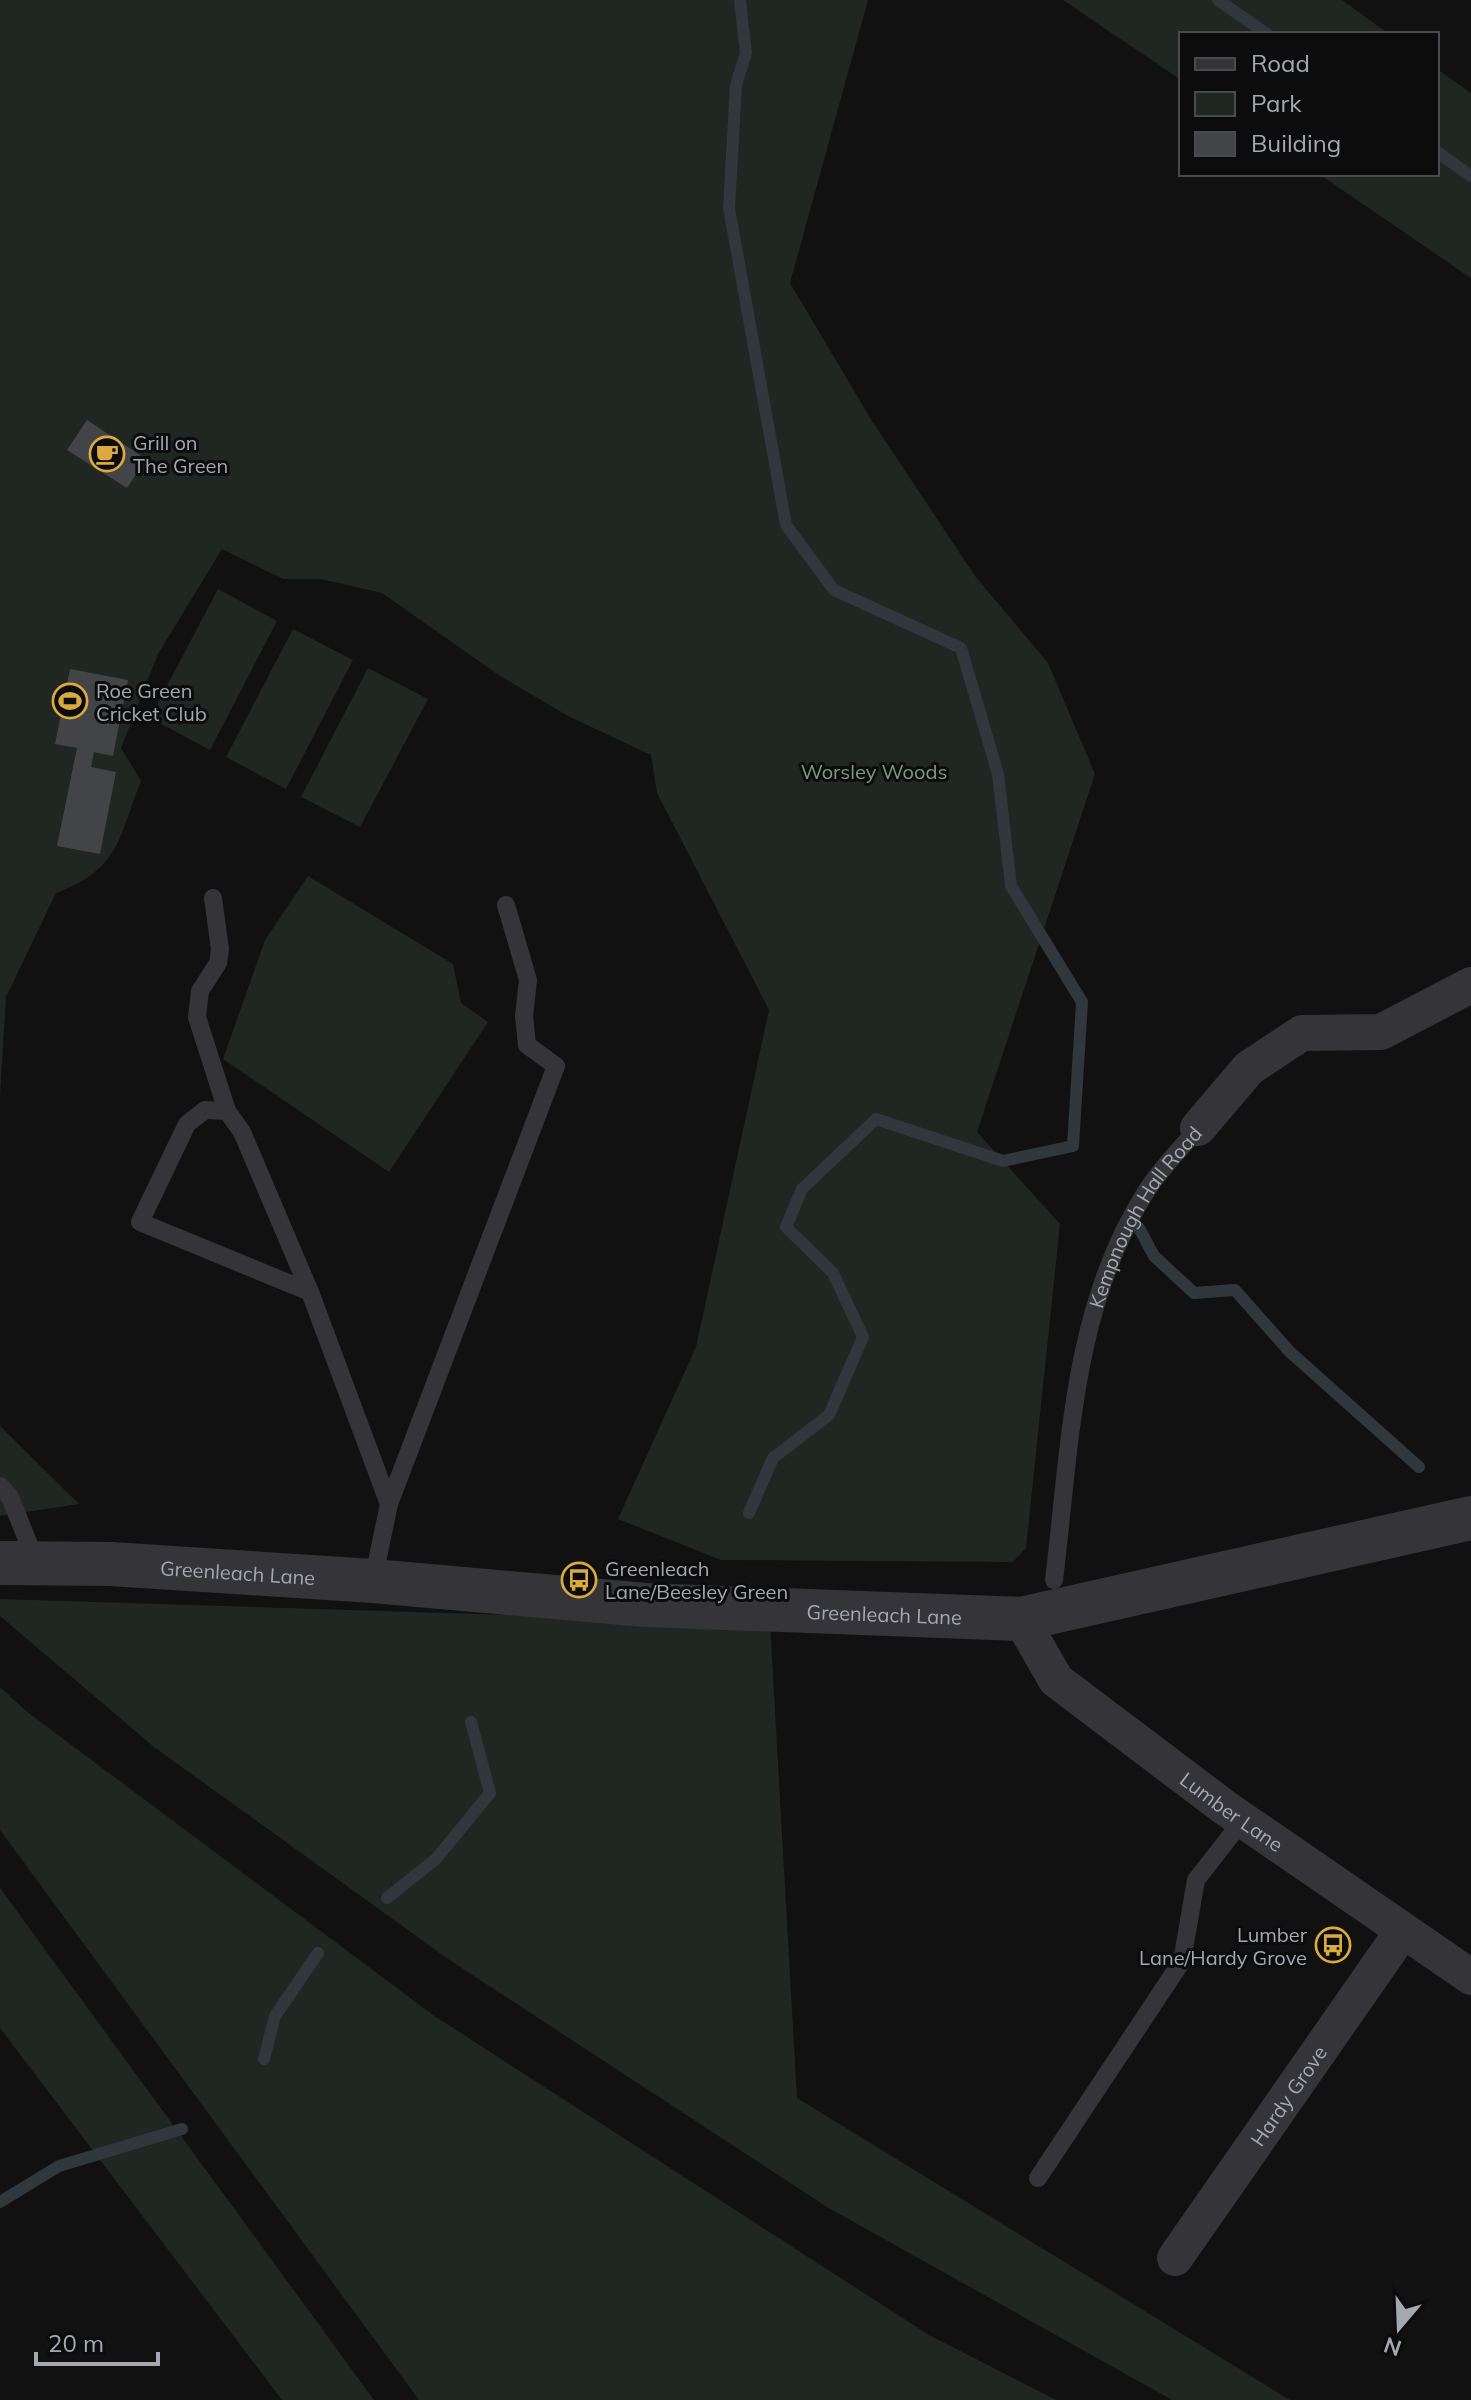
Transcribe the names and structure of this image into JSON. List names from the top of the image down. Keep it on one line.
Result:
{"streets":{"street":["Kempnough Hall Road","Greenleach Lane","Lumber Lane","Hardy Grove"]},"crossings":[["Greenleach Lane","Lumber Lane"],["Lumber Lane","Hardy Grove"]],"parks":["Worsley Woods"],"places":{"cafe":["Grill on The Green"],"sports":["Roe Green Cricket Club"],"bus stop":["Greenleach Lane/Beesley Green","Lumber Lane/Hardy Grove"]},"legend":["Road","Park","Building"],"scale_bar":"20 m","north":"bottom"}
